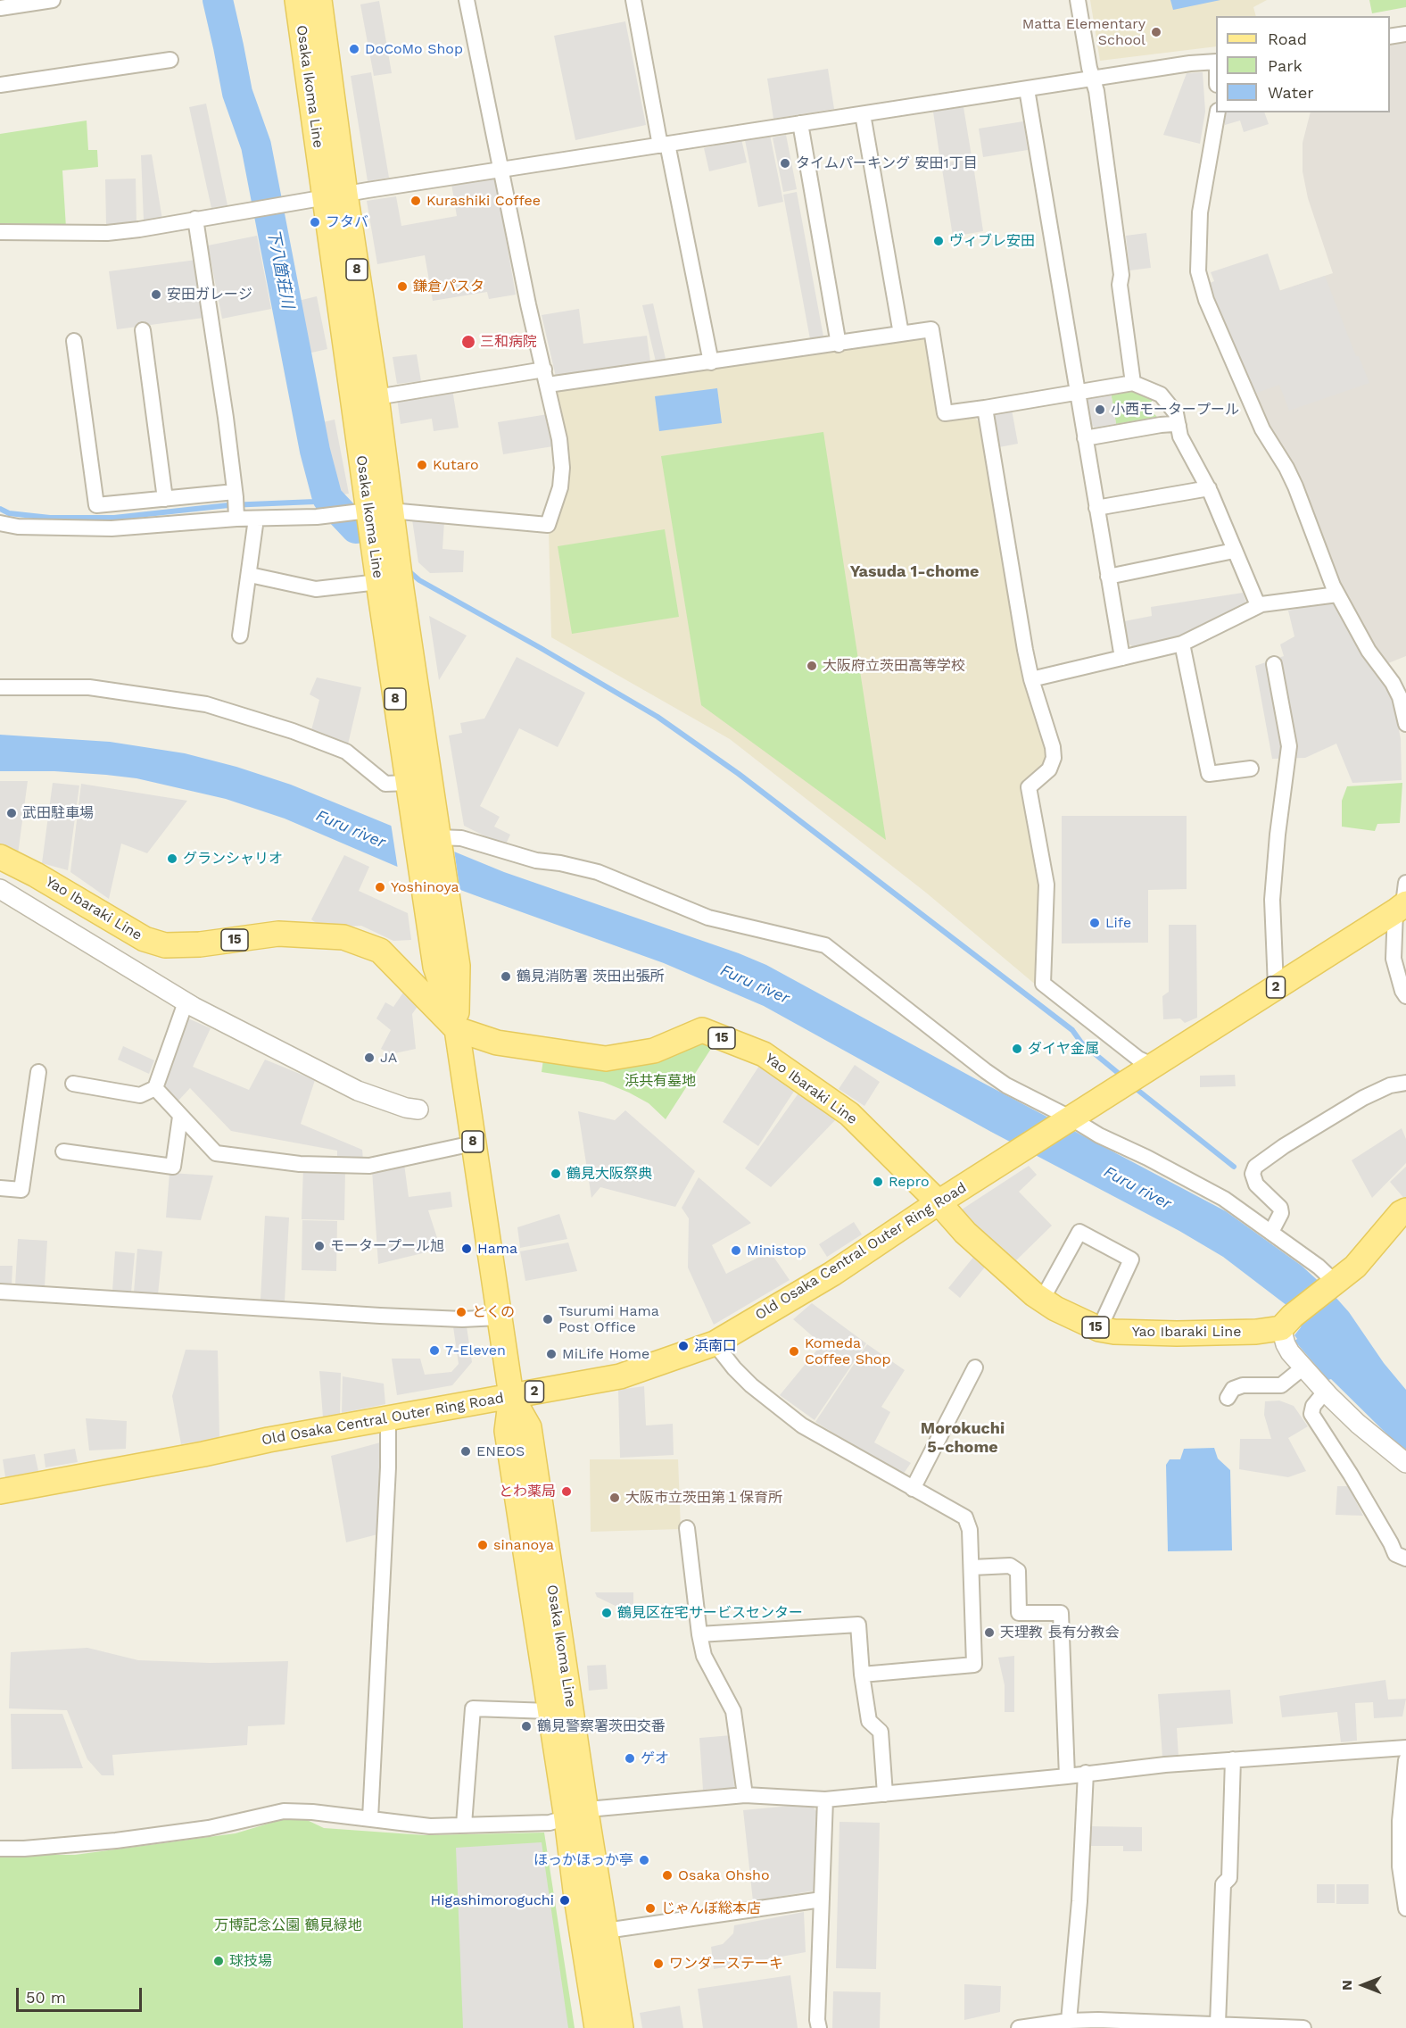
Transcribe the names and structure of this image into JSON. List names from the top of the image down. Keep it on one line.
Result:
{"streets":{"main road":["Osaka Ikoma Line","8","Yao Ibaraki Line","15","2","Old Osaka Central Outer Ring Road"]},"crossings":[["Osaka Ikoma Line","Yao Ibaraki Line"],["Osaka Ikoma Line","Old Osaka Central Outer Ring Road"],["Yao Ibaraki Line","Old Osaka Central Outer Ring Road"]],"districts":["Yasuda 1-chome","Morokuchi 5-chome"],"water":["下八箇荘川","Furu river"],"parks":["浜共有墓地","万博記念公園 鶴見緑地"],"places":["Matta Elementary School","DoCoMo Shop","タイムパーキング 安田1丁目","Kurashiki Coffee","フタバ","ヴィブレ安田","鎌倉パスタ","安田ガレージ","三和病院","小西モータープール","Kutaro","大阪府立茨田高等学校","武田駐車場","グランシャリオ","Yoshinoya","Life","鶴見消防署 茨田出張所","ダイヤ金属","JA","鶴見大阪祭典","Repro","モータープール旭","Hama","Ministop","とくの","Tsurumi Hama Post Office","浜南口","7-Eleven","Komeda Coffee Shop","MiLife Home","ENEOS","とわ薬局","大阪市立茨田第１保育所","sinanoya","鶴見区在宅サービスセンター","天理教 長有分教会","鶴見警察署茨田交番","ゲオ","ほっかほっか亭","Osaka Ohsho","Higashimoroguchi","じゃんぼ総本店","球技場","ワンダーステーキ"],"legend":["Road","Park","Water"],"scale_bar":"50 m","north":"left"}
